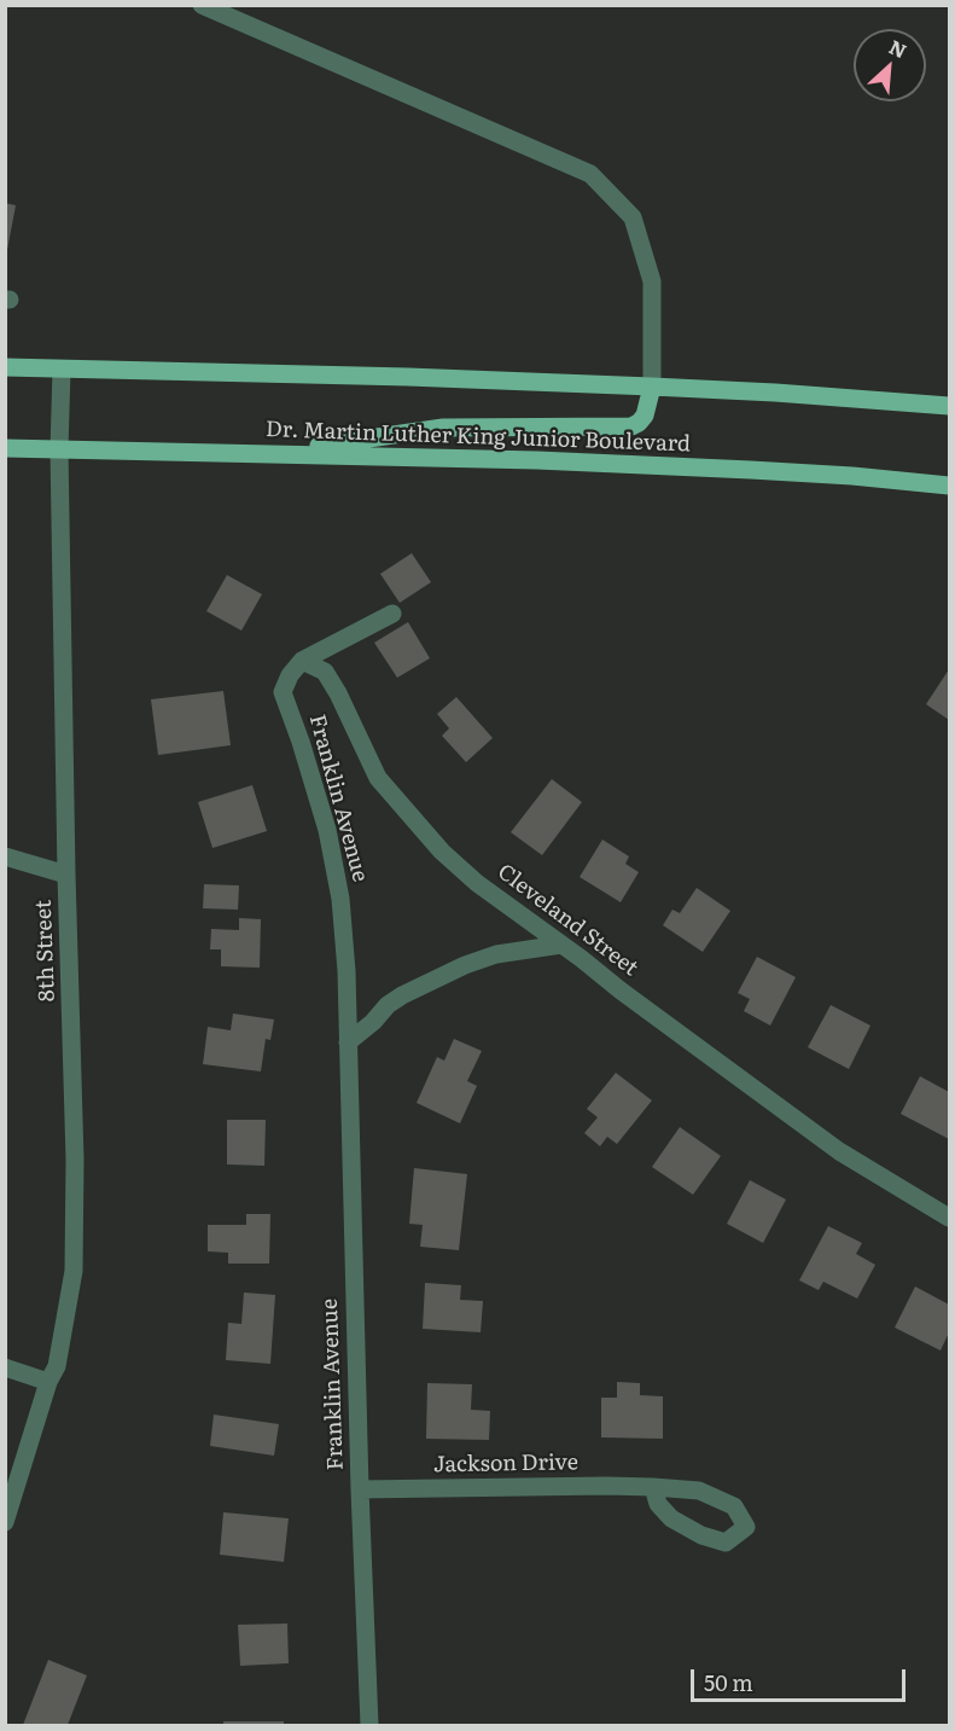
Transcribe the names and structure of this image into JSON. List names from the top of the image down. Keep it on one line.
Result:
{"streets":{"main road":["Dr. Martin Luther King Junior Boulevard"],"street":["Franklin Avenue","Cleveland Street","8th Street","Jackson Drive"]},"crossings":[["Dr. Martin Luther King Junior Boulevard","8th Street"],["Franklin Avenue","Cleveland Street"],["Franklin Avenue","Jackson Drive"]],"scale_bar":"50 m","north":"top right"}
